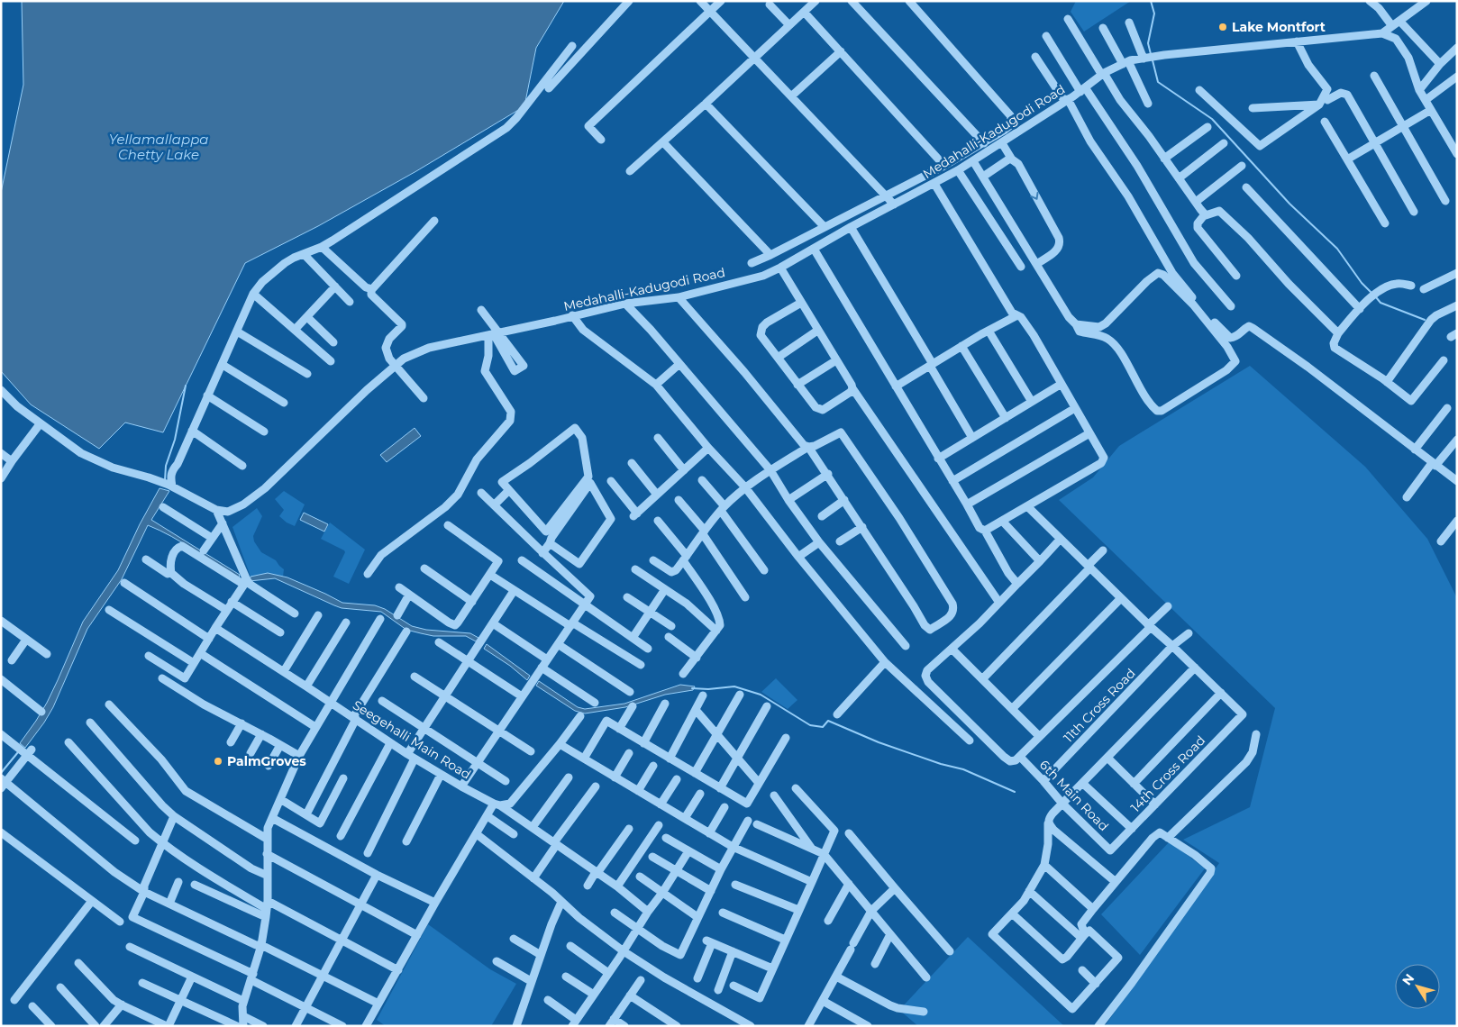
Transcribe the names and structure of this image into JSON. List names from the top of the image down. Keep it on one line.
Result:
{"streets":{"street":["Medahalli-Kadugodi Road","11th Cross Road","Seegehalli Main Road","14th Cross Road","6th Main Road"]},"crossings":[["11th Cross Road","6th Main Road"],["14th Cross Road","6th Main Road"]],"water":["Yellamallappa Chetty Lake"],"places":["Lake Montfort","PalmGroves"],"north":"top left"}
